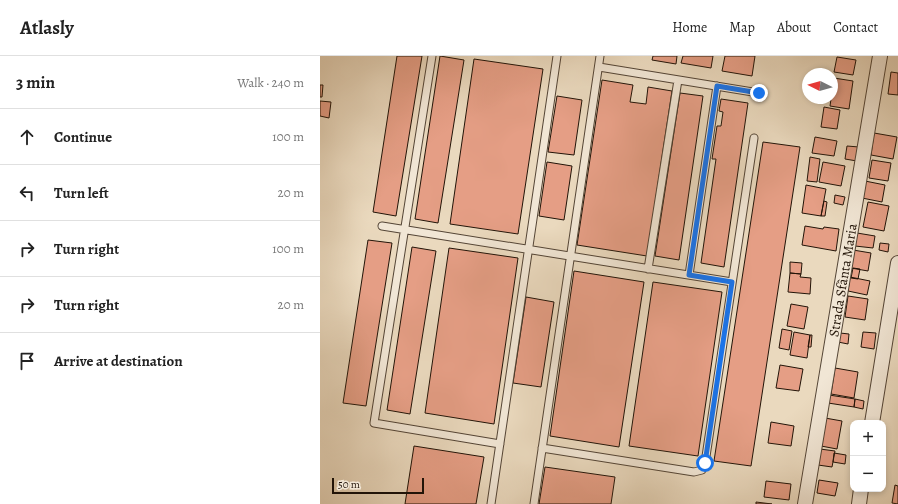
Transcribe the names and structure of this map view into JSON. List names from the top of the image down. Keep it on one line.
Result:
{"streets":{"street":["Strada Sfânta Maria"]},"scale_bar":"50 m","north":"left","page":{"header":"Atlasly","nav":["Home","Map","About","Contact"],"heading":["3 min","Walk · 240 m"],"list":[["Continue","100 m"],["Turn left","20 m"],["Turn right","100 m"],["Turn right","20 m"],"Arrive at destination"],"map_buttons":["+","−"],"scale":"50 m"}}
